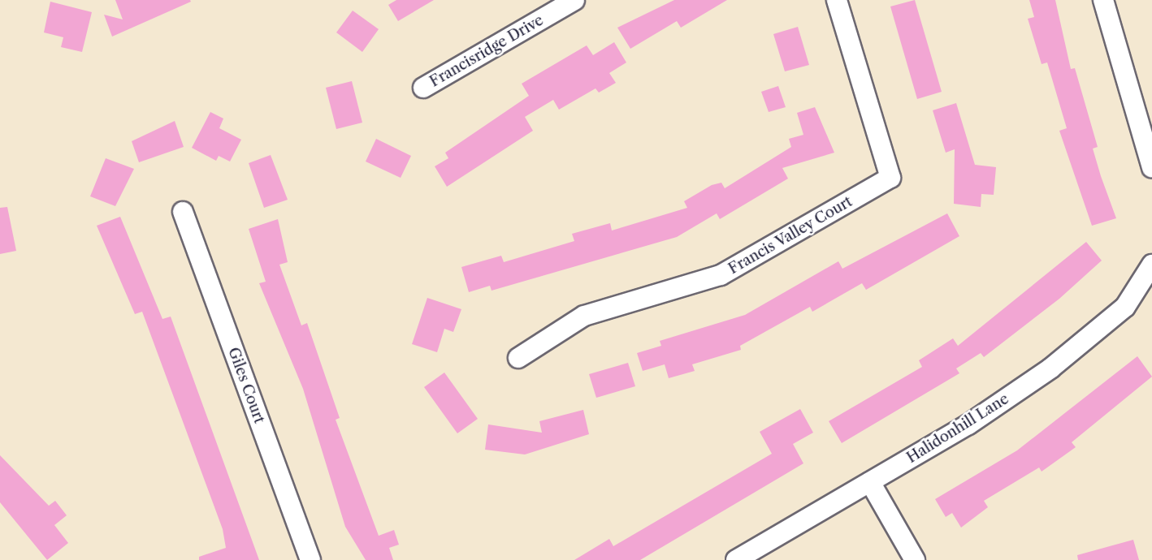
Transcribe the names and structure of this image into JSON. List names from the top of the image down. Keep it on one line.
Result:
{"streets":{"street":["Francisridge Drive","Francis Valley Court","Giles Court","Halidonhill Lane"]}}
